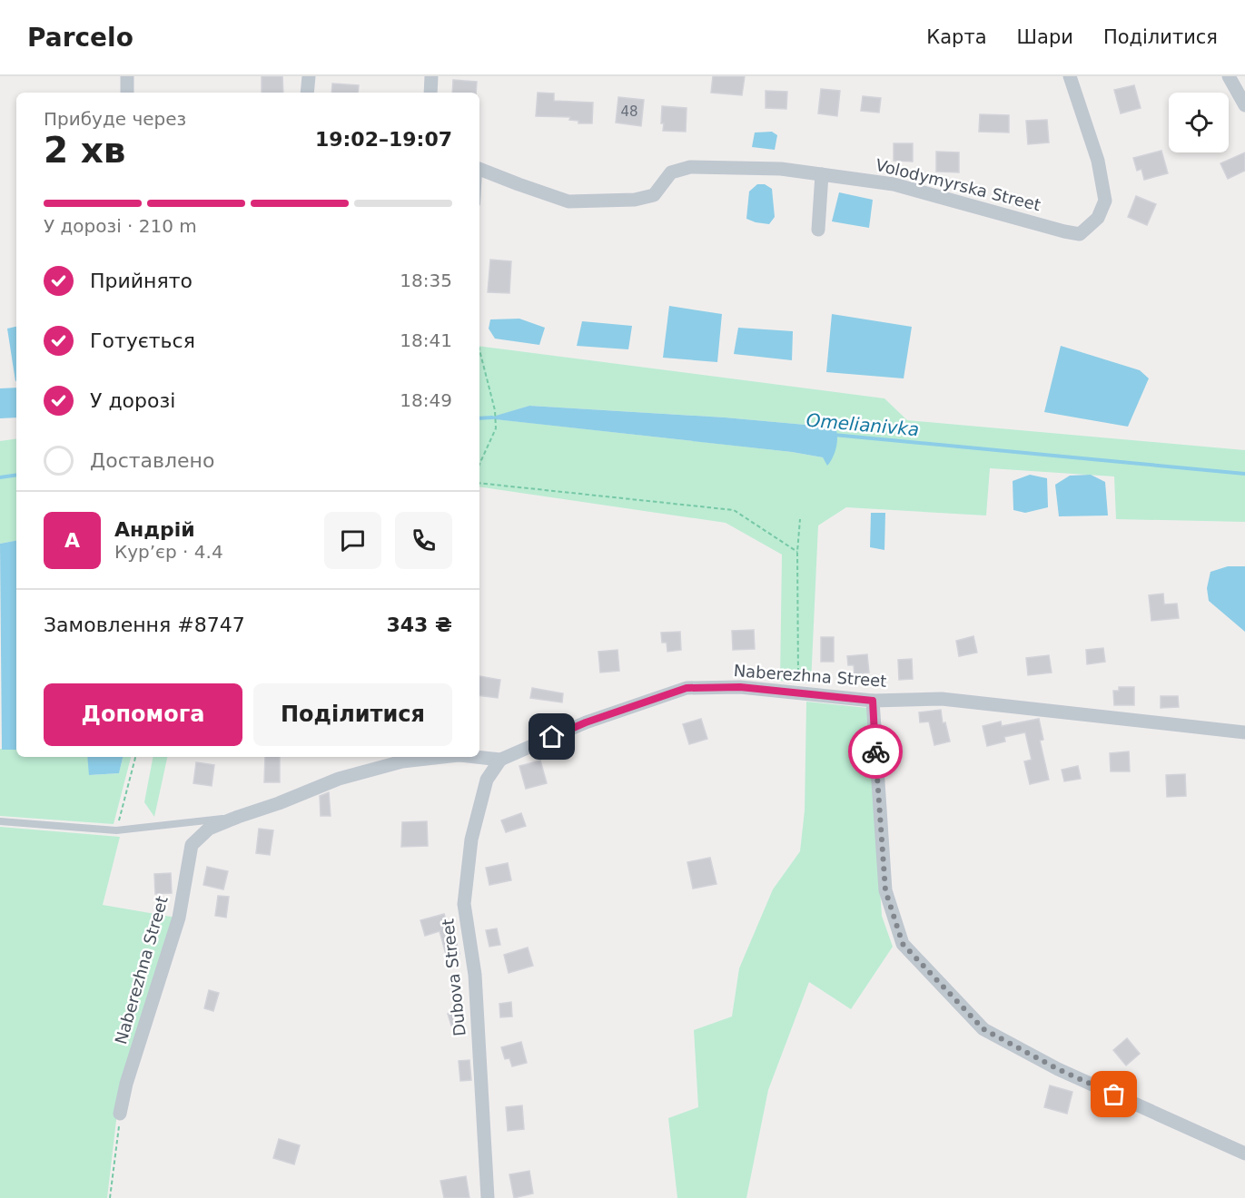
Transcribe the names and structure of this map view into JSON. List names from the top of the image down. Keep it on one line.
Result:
{"streets":{"street":["Volodymyrska Street","Naberezhna Street","Dubova Street"]},"crossings":[["Naberezhna Street","Dubova Street"]],"water":["Omelianivka"],"house_numbers":["48"],"page":{"header":"Parcelo","nav":["Карта","Шари","Поділитися"],"heading":["2 хв","Прибуде через","19:02–19:07"],"panel":["Андрій","Кур’єр · 4.4","Замовлення #8747","343 ₴"],"bar":"У дорозі · 210 m","list":[["Прийнято","18:35"],["Готується","18:41"],["У дорозі","18:49"],"Доставлено"],"round":"А","buttons":["Допомога","Поділитися"]}}
